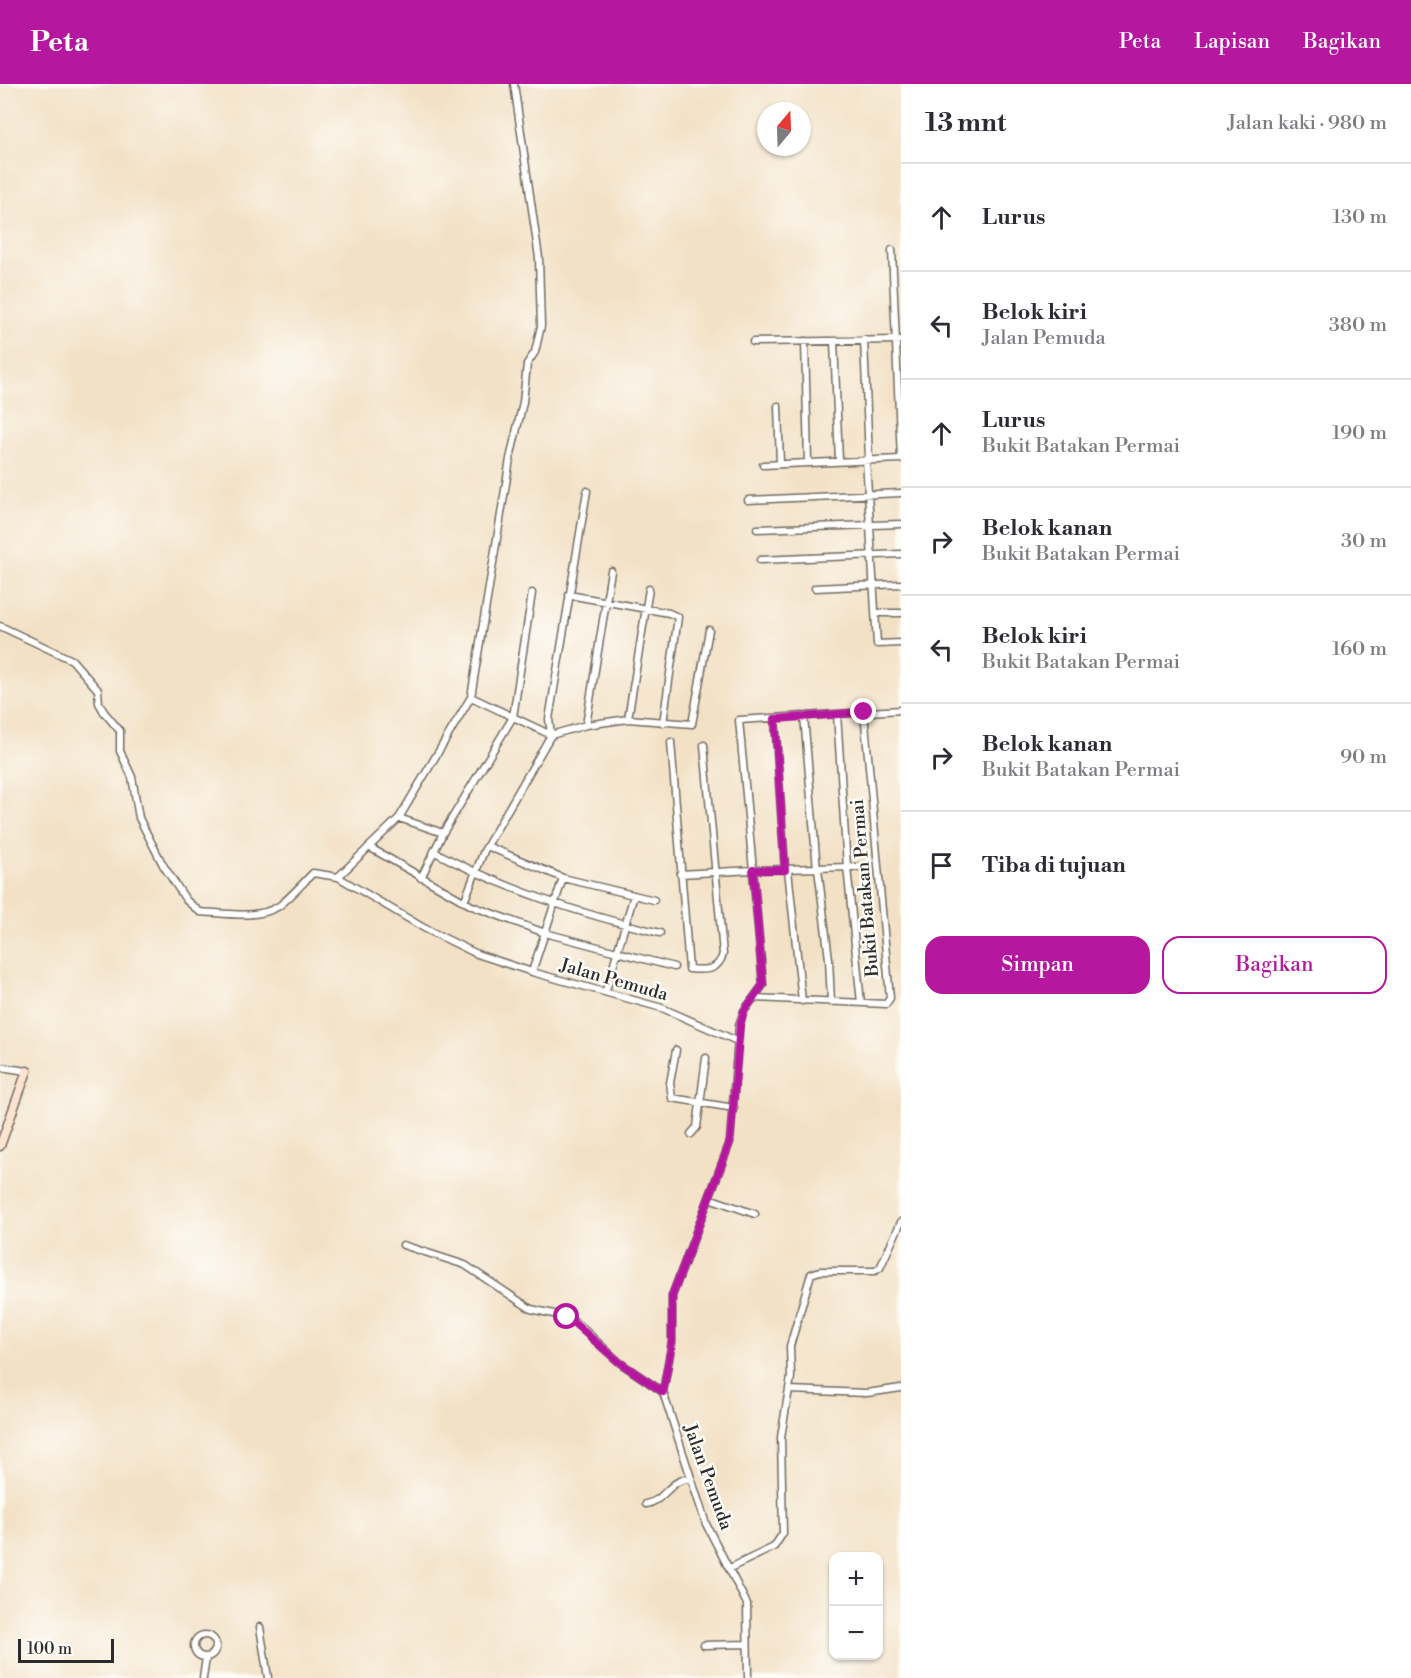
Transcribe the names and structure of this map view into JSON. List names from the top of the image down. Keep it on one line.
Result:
{"streets":{"street":["Bukit Batakan Permai","Jalan Pemuda"]},"scale_bar":"100 m","north":"top","page":{"header":"Peta","nav":["Peta","Lapisan","Bagikan"],"heading":["13 mnt","Jalan kaki · 980 m"],"list":[["Lurus","130 m"],["Belok kiri","Jalan Pemuda","380 m"],["Lurus","Bukit Batakan Permai","190 m"],["Belok kanan","Bukit Batakan Permai","30 m"],["Belok kiri","Bukit Batakan Permai","160 m"],["Belok kanan","Bukit Batakan Permai","90 m"],"Tiba di tujuan"],"buttons":["Simpan","Bagikan"],"map_buttons":["+","−"],"scale":"100 m"}}
